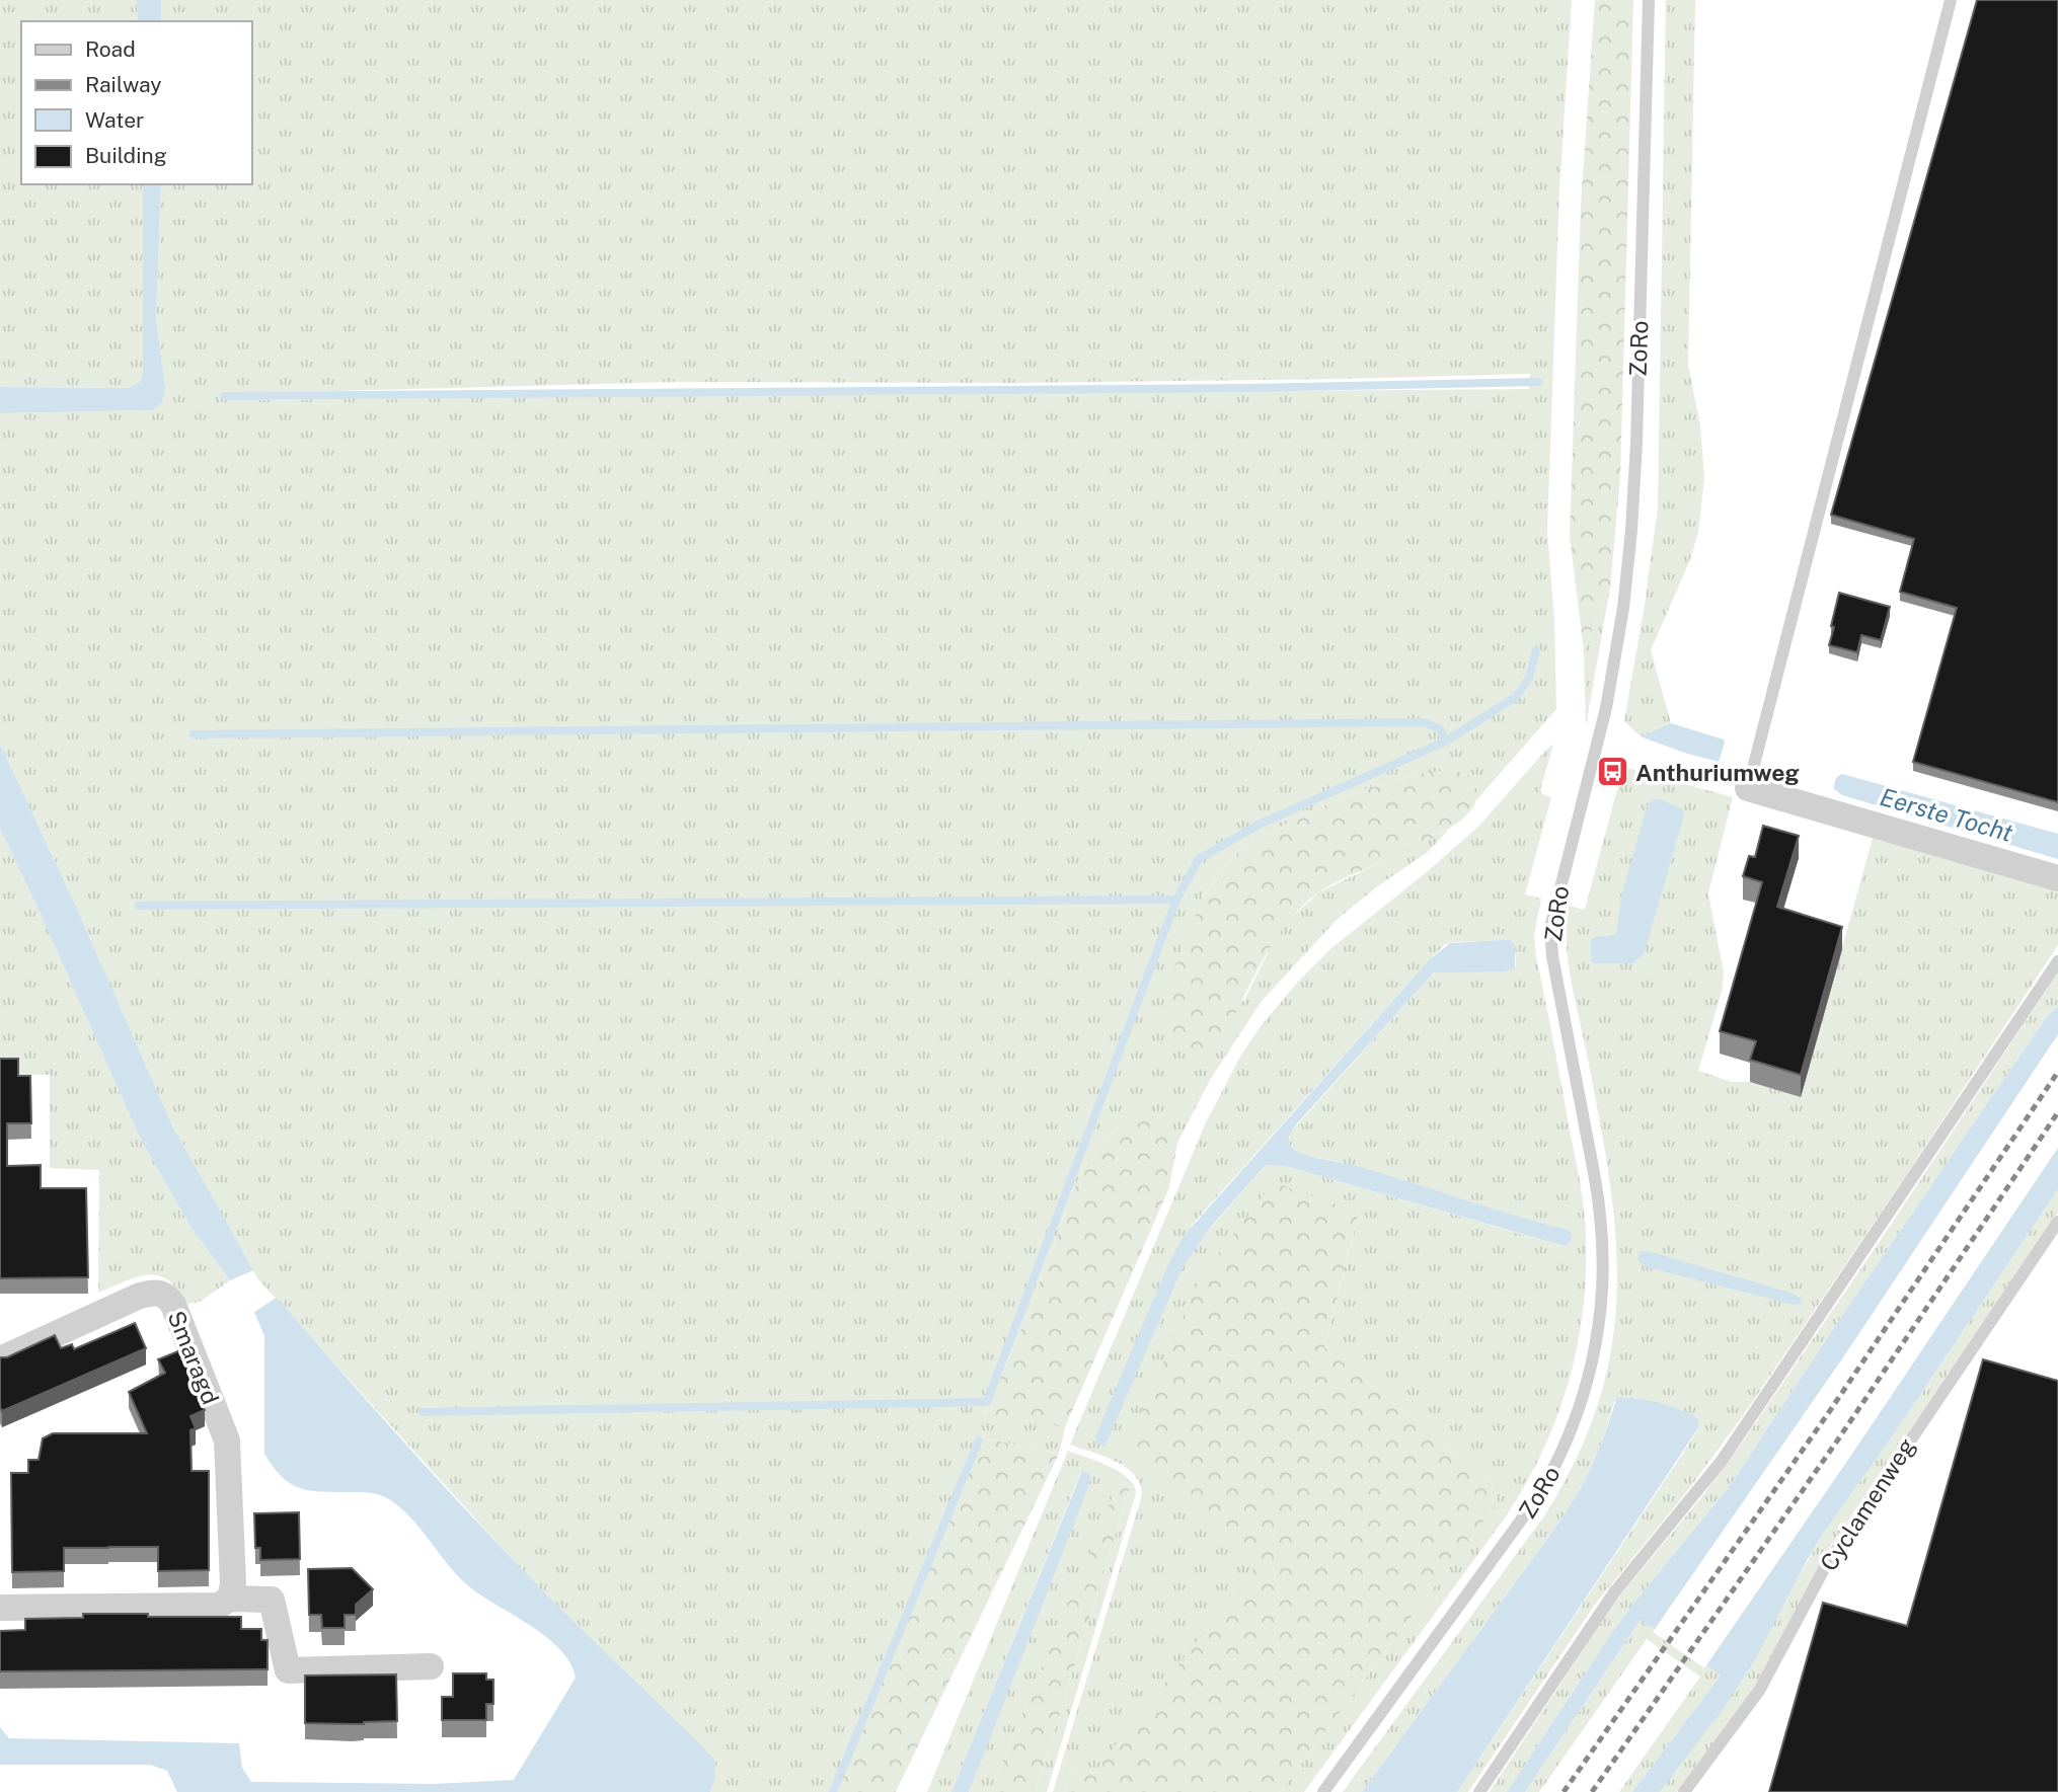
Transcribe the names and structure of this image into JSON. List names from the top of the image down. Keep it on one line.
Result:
{"streets":{"street":["Smaragd"],"lane":["ZoRo","Cyclamenweg"]},"water":["Eerste Tocht"],"places":{"bus stop":["Anthuriumweg"]},"legend":["Road","Railway","Water","Building"]}
